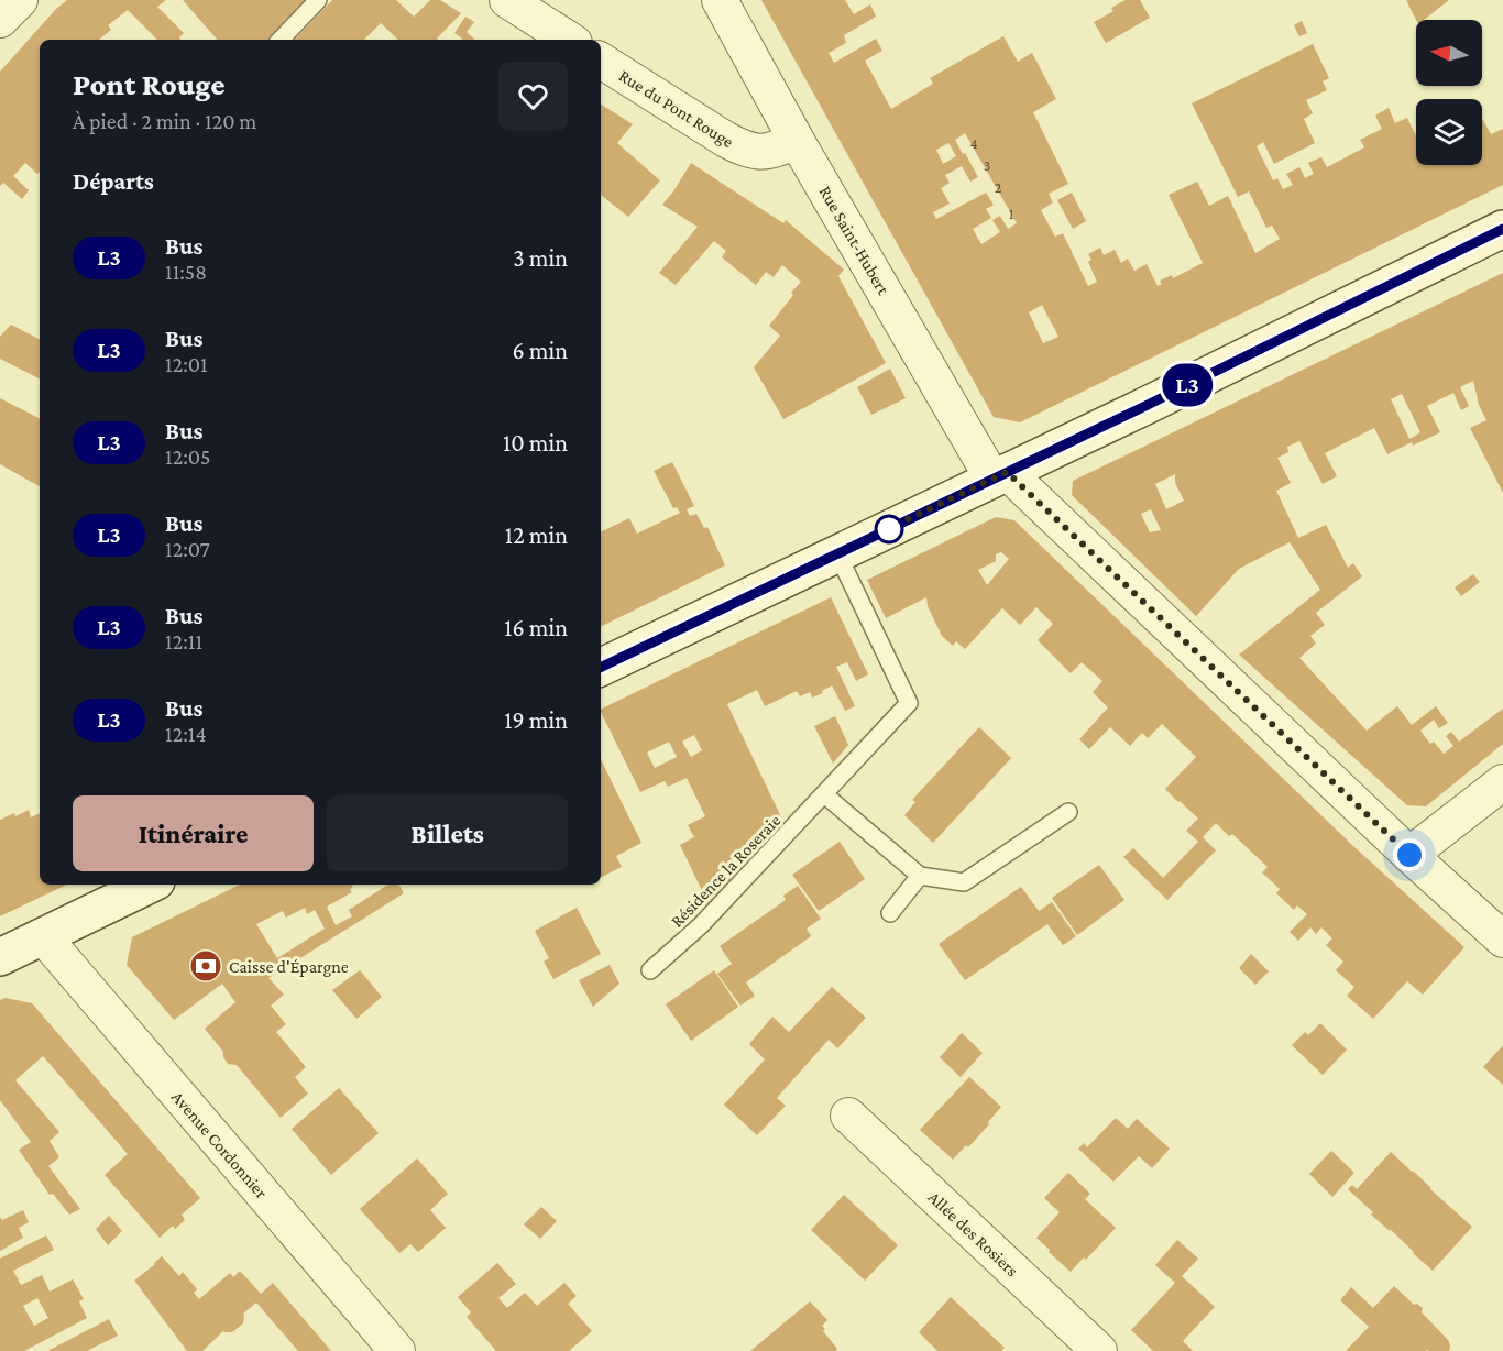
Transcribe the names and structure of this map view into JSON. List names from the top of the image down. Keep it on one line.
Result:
{"streets":{"street":["Rue du Pont Rouge","Rue Saint-Hubert","Avenue Cordonnier","Allée des Rosiers"],"lane":["Résidence la Roseraie"]},"crossings":[["Rue du Pont Rouge","Rue Saint-Hubert"]],"places":{"bank":["Caisse d'Épargne"]},"lines":["bus line L3"],"house_numbers":["4","3","2","1"],"north":"left","page":{"on_map":"L3","heading":[["Pont Rouge","À pied · 2 min · 120 m"],"Départs"],"list":[{"mark":"L3","name":"Bus","note":"11:58","value":"3 min"},{"mark":"L3","name":"Bus","note":"12:01","value":"6 min"},{"mark":"L3","name":"Bus","note":"12:05","value":"10 min"},{"mark":"L3","name":"Bus","note":"12:07","value":"12 min"},{"mark":"L3","name":"Bus","note":"12:11","value":"16 min"},{"mark":"L3","name":"Bus","note":"12:14","value":"19 min"}],"buttons":["Itinéraire","Billets"]}}
